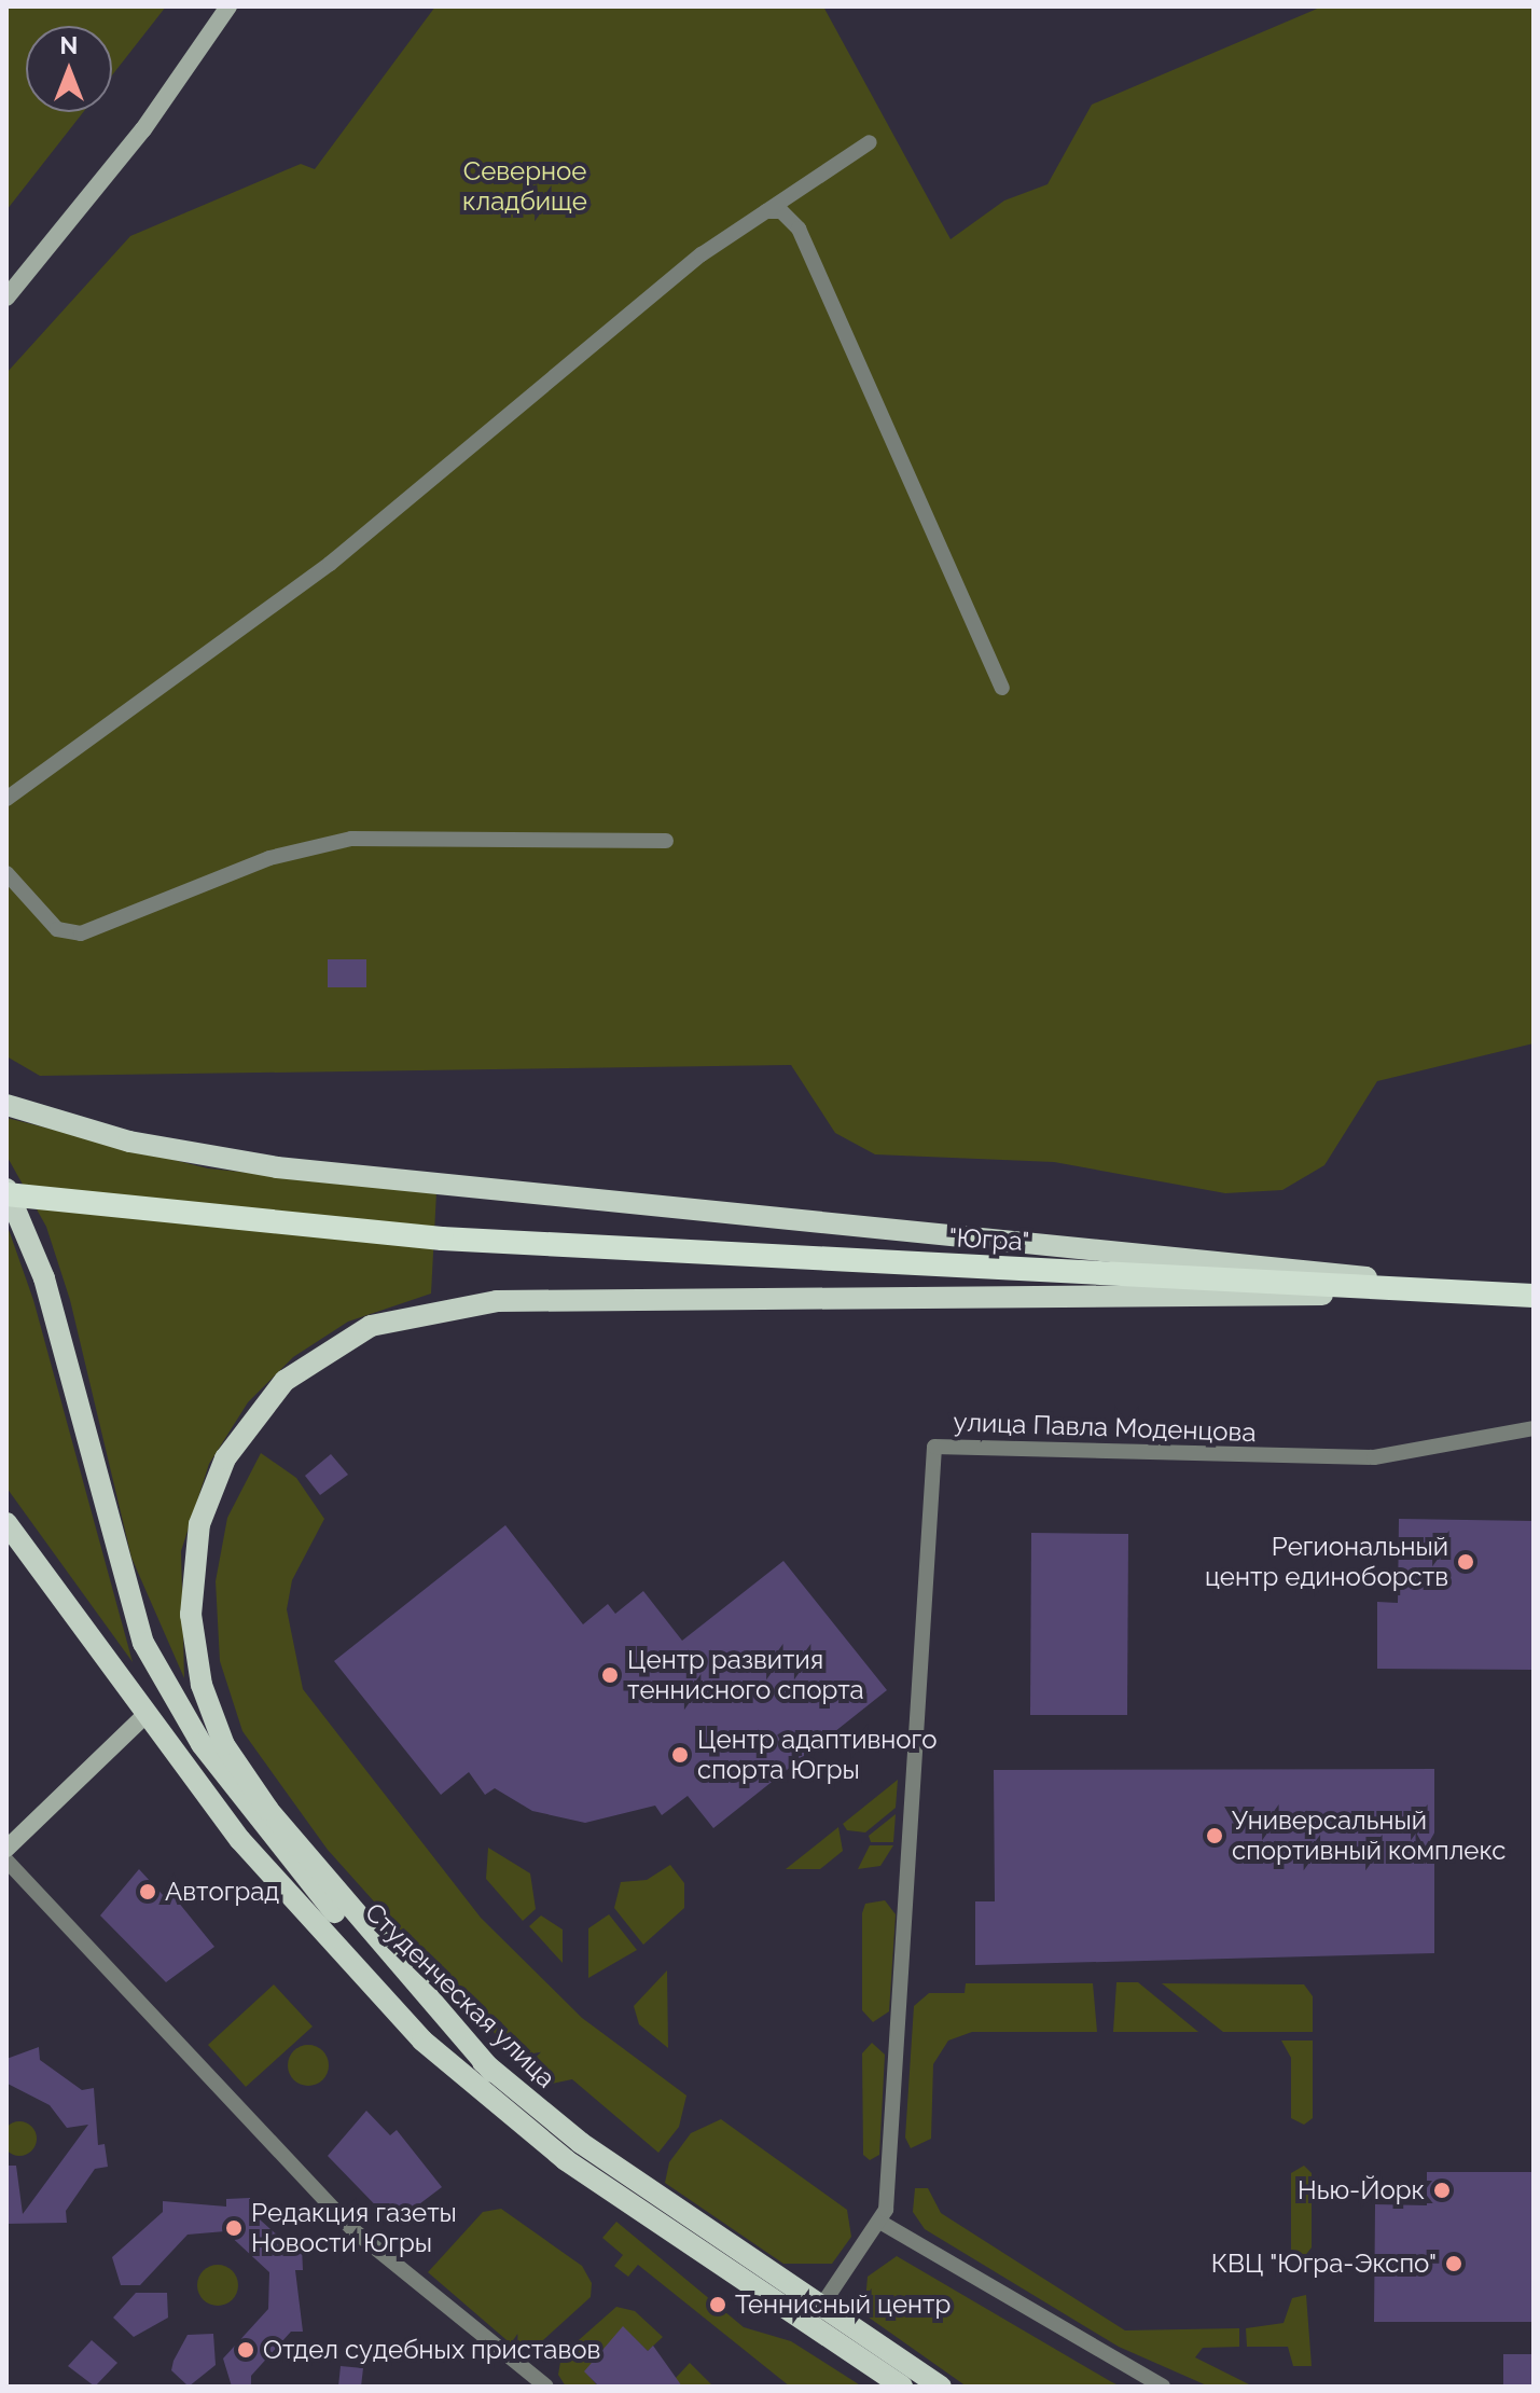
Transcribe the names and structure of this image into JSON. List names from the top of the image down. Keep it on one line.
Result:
{"streets":{"highway":["\"Югра\""],"main road":["Студенческая улица"],"street":["улица Павла Моденцова"]},"crossings":[["\"Югра\"","Студенческая улица"]],"parks":["Северное кладбище"],"places":["Региональный центр единоборств","Центр развития теннисного спорта","Центр адаптивного спорта Югры","Универсальный спортивный комплекс","Автоград","Нью-Йорк","Редакция газеты Новости Югры","КВЦ \"Югра-Экспо\"","Теннисный центр","Отдел судебных приставов"],"north":"top"}
